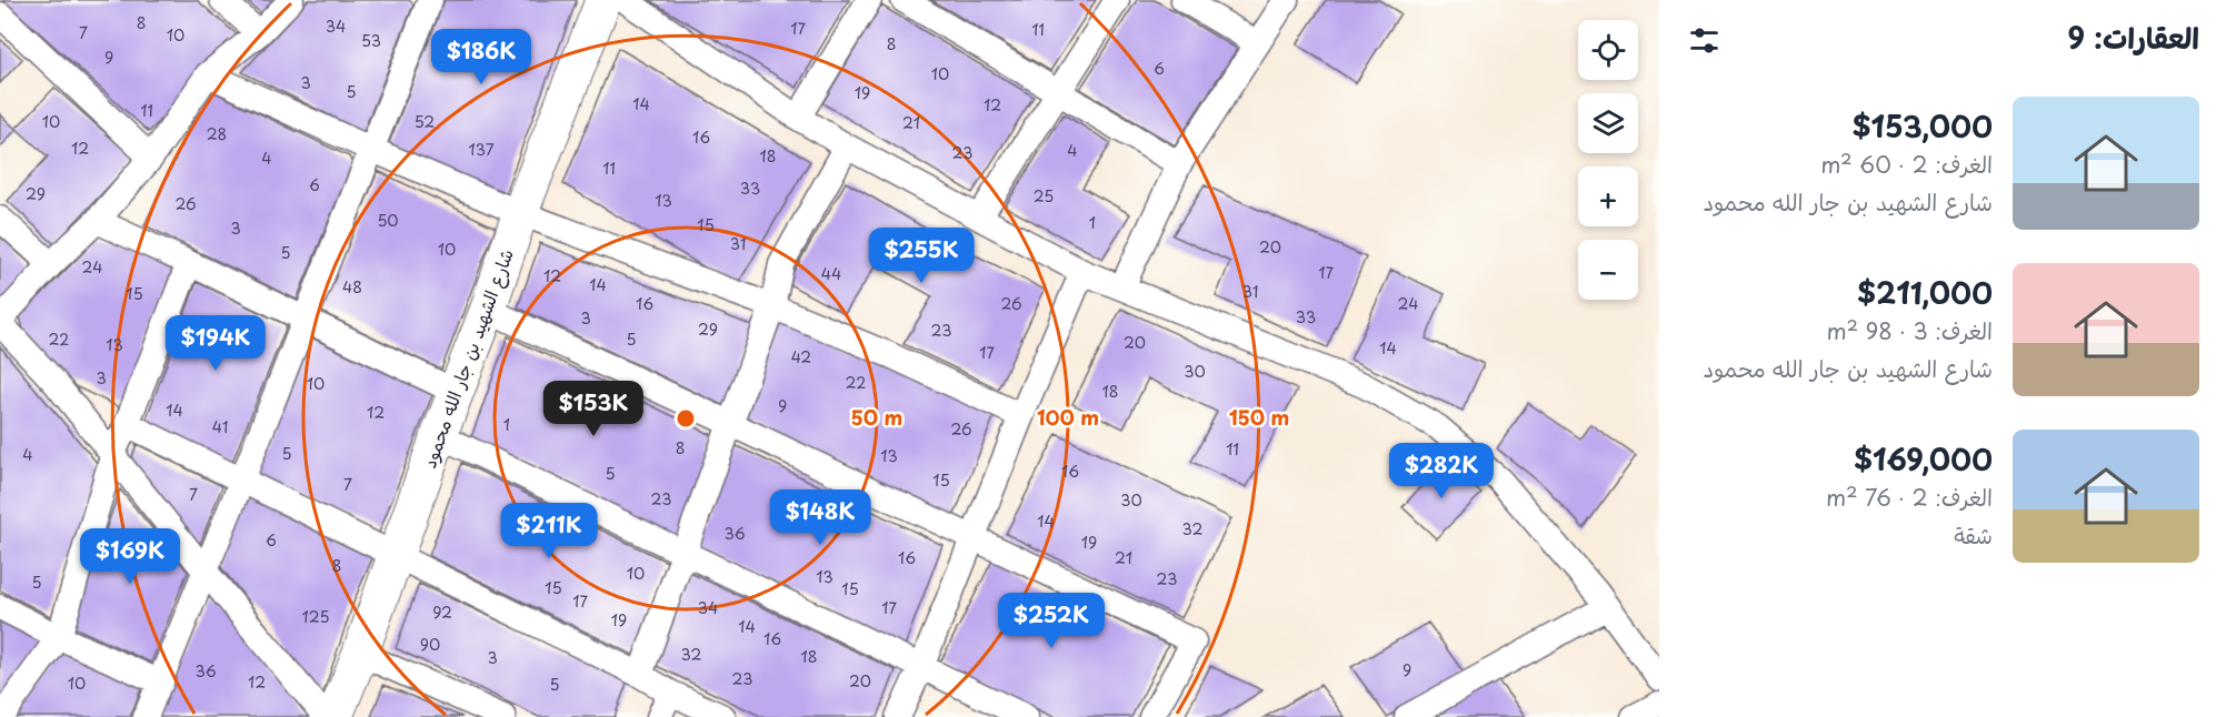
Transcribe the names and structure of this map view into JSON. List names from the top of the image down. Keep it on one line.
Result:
{"streets":{"street":["شارع الشهيد بن جار الله محمود"]},"house_numbers":["8","34","17","11","7","10","53","8","9","6","10","3","5","19","14","12","11","10","52","21","28","16","12","137","4","23","18","4","11","6","33","29","25","13","26","50","1","15","3","31","20","10","5","24","17","44","12","14","48","31","15","16","26","24","33","3","29","23","22","5","20","13","14","17","42","30","3","22","10","18","9","14","12","1","41","26","8","11","5","4","13","16","5","15","7","7","23","30","14","32","36","6","19","16","21","8","10","13","23","5","15","15","17","34","17","92","125","19","14","16","90","32","18","3","9","36","23","20","12","10","5"],"page":{"heading":"العقارات: 9","map_buttons":["+","−"],"price":["$186K","$255K","$194K","$153K","$282K","$148K","$211K","$169K","$252K"],"list":[{"name":"$153,000","note":"الغرف: 2 · 60 m² · شارع الشهيد بن جار الله محمود"},{"name":"$211,000","note":"الغرف: 3 · 98 m² · شارع الشهيد بن جار الله محمود"},{"name":"$169,000","note":"الغرف: 2 · 76 m² · شقة"}]},"rings":["50 m","100 m","150 m"]}
